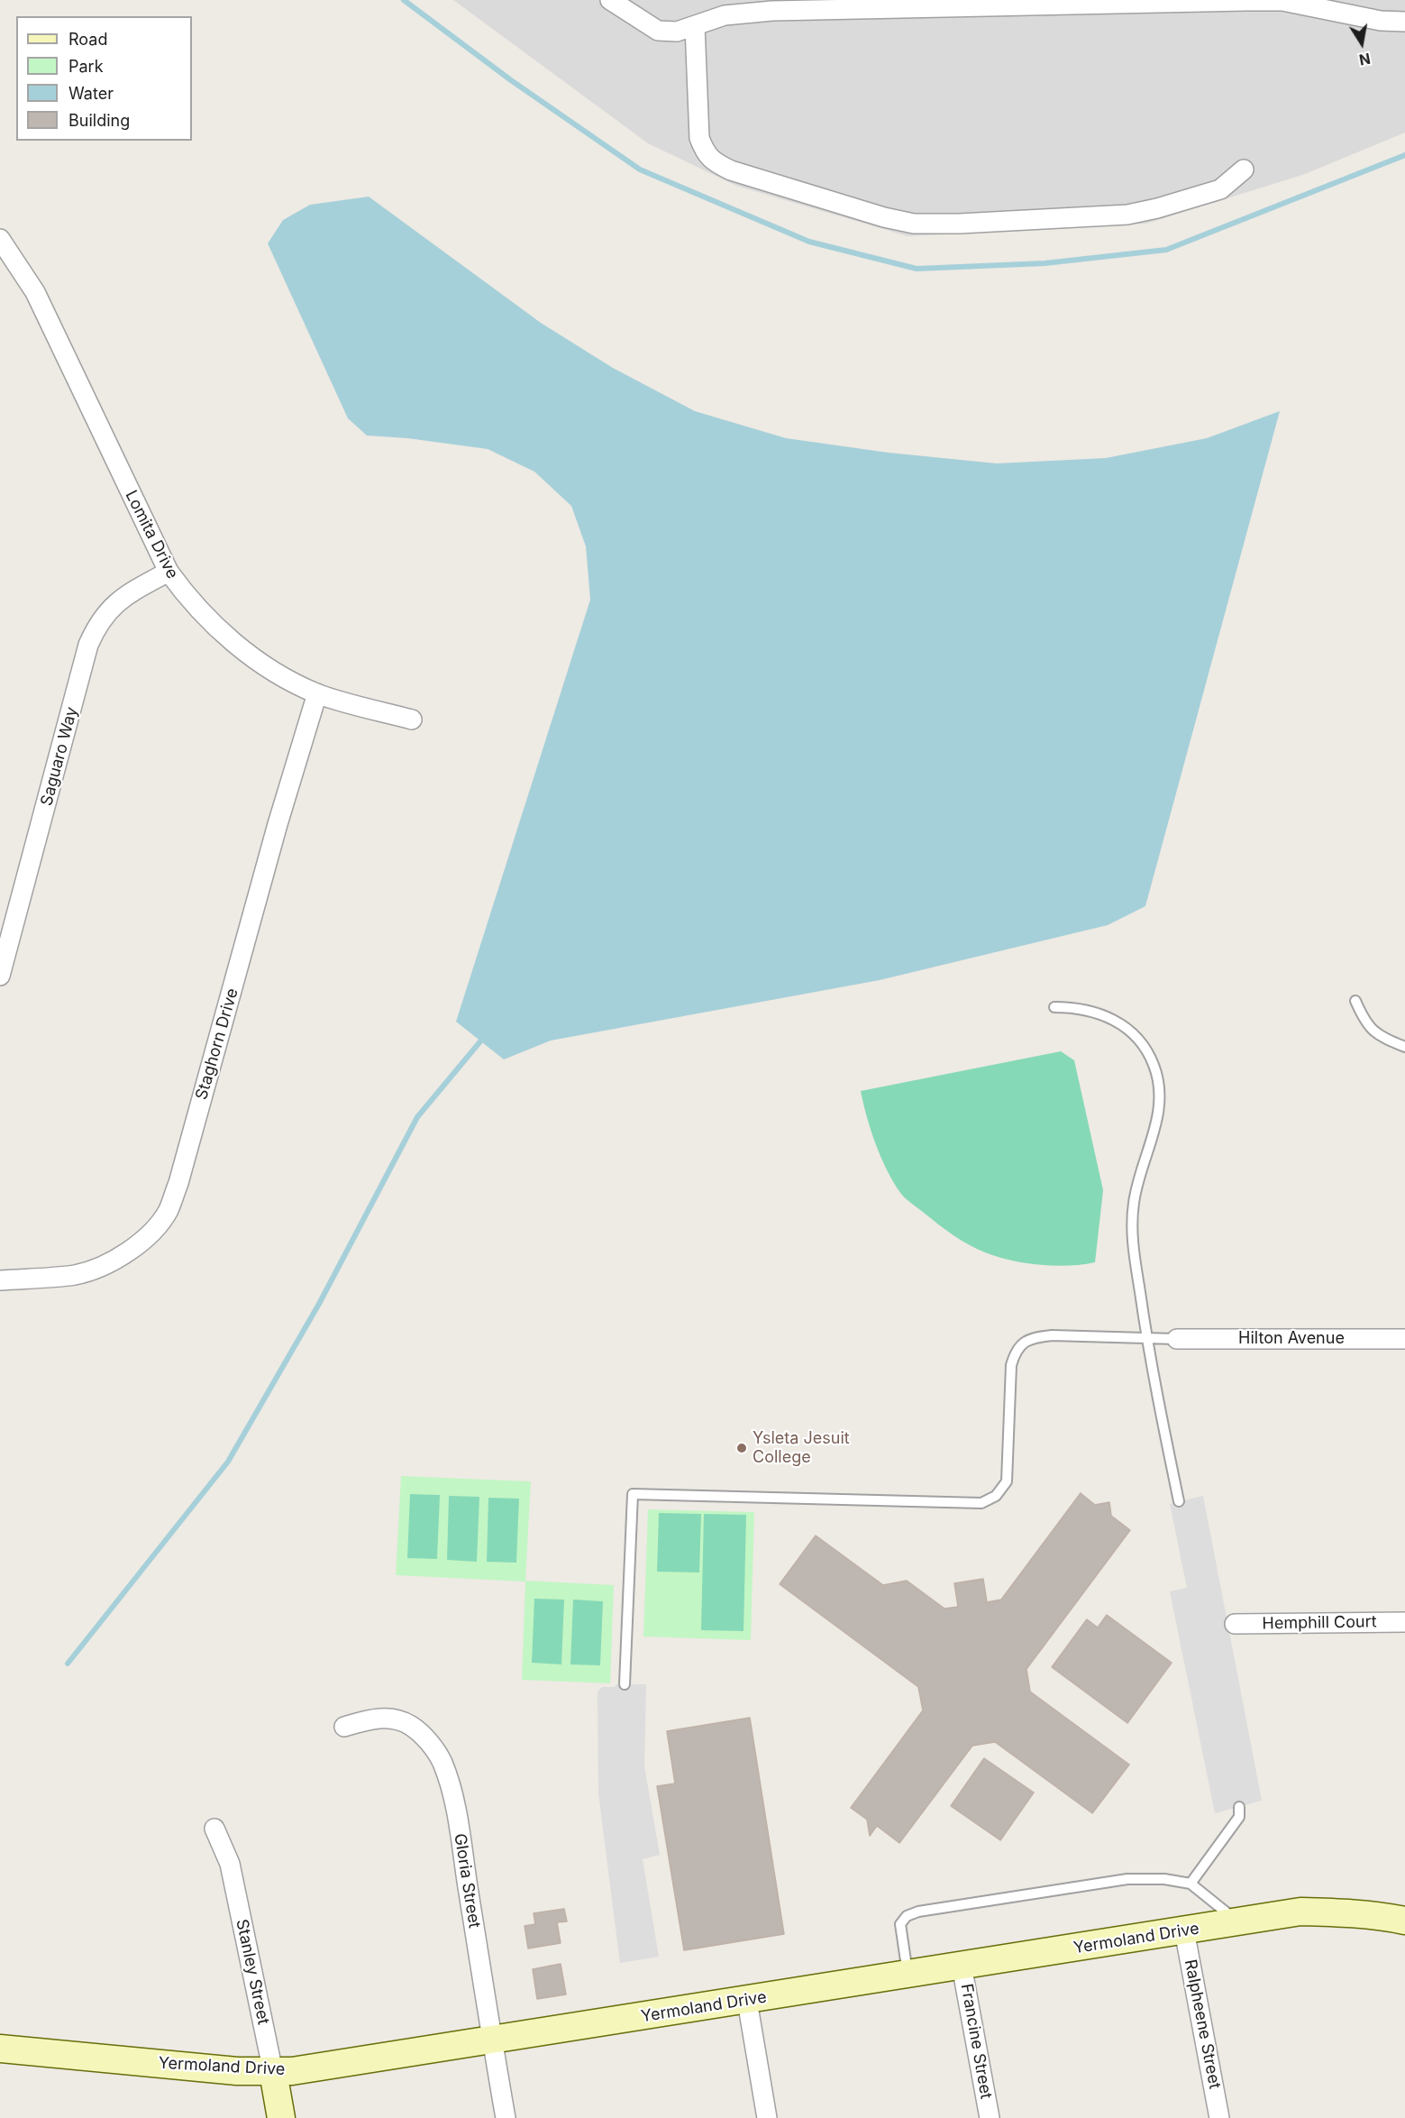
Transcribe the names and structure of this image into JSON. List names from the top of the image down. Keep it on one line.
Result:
{"streets":{"street":["Lomita Drive","Saguaro Way","Staghorn Drive","Hilton Avenue","Hemphill Court","Gloria Street","Yermoland Drive","Stanley Street","Ralpheene Street","Francine Street"]},"crossings":[["Lomita Drive","Saguaro Way"],["Lomita Drive","Staghorn Drive"],["Gloria Street","Yermoland Drive"],["Yermoland Drive","Stanley Street"],["Yermoland Drive","Ralpheene Street"],["Yermoland Drive","Francine Street"]],"places":["Ysleta Jesuit College"],"legend":["Road","Park","Water","Building"],"north":"bottom"}
